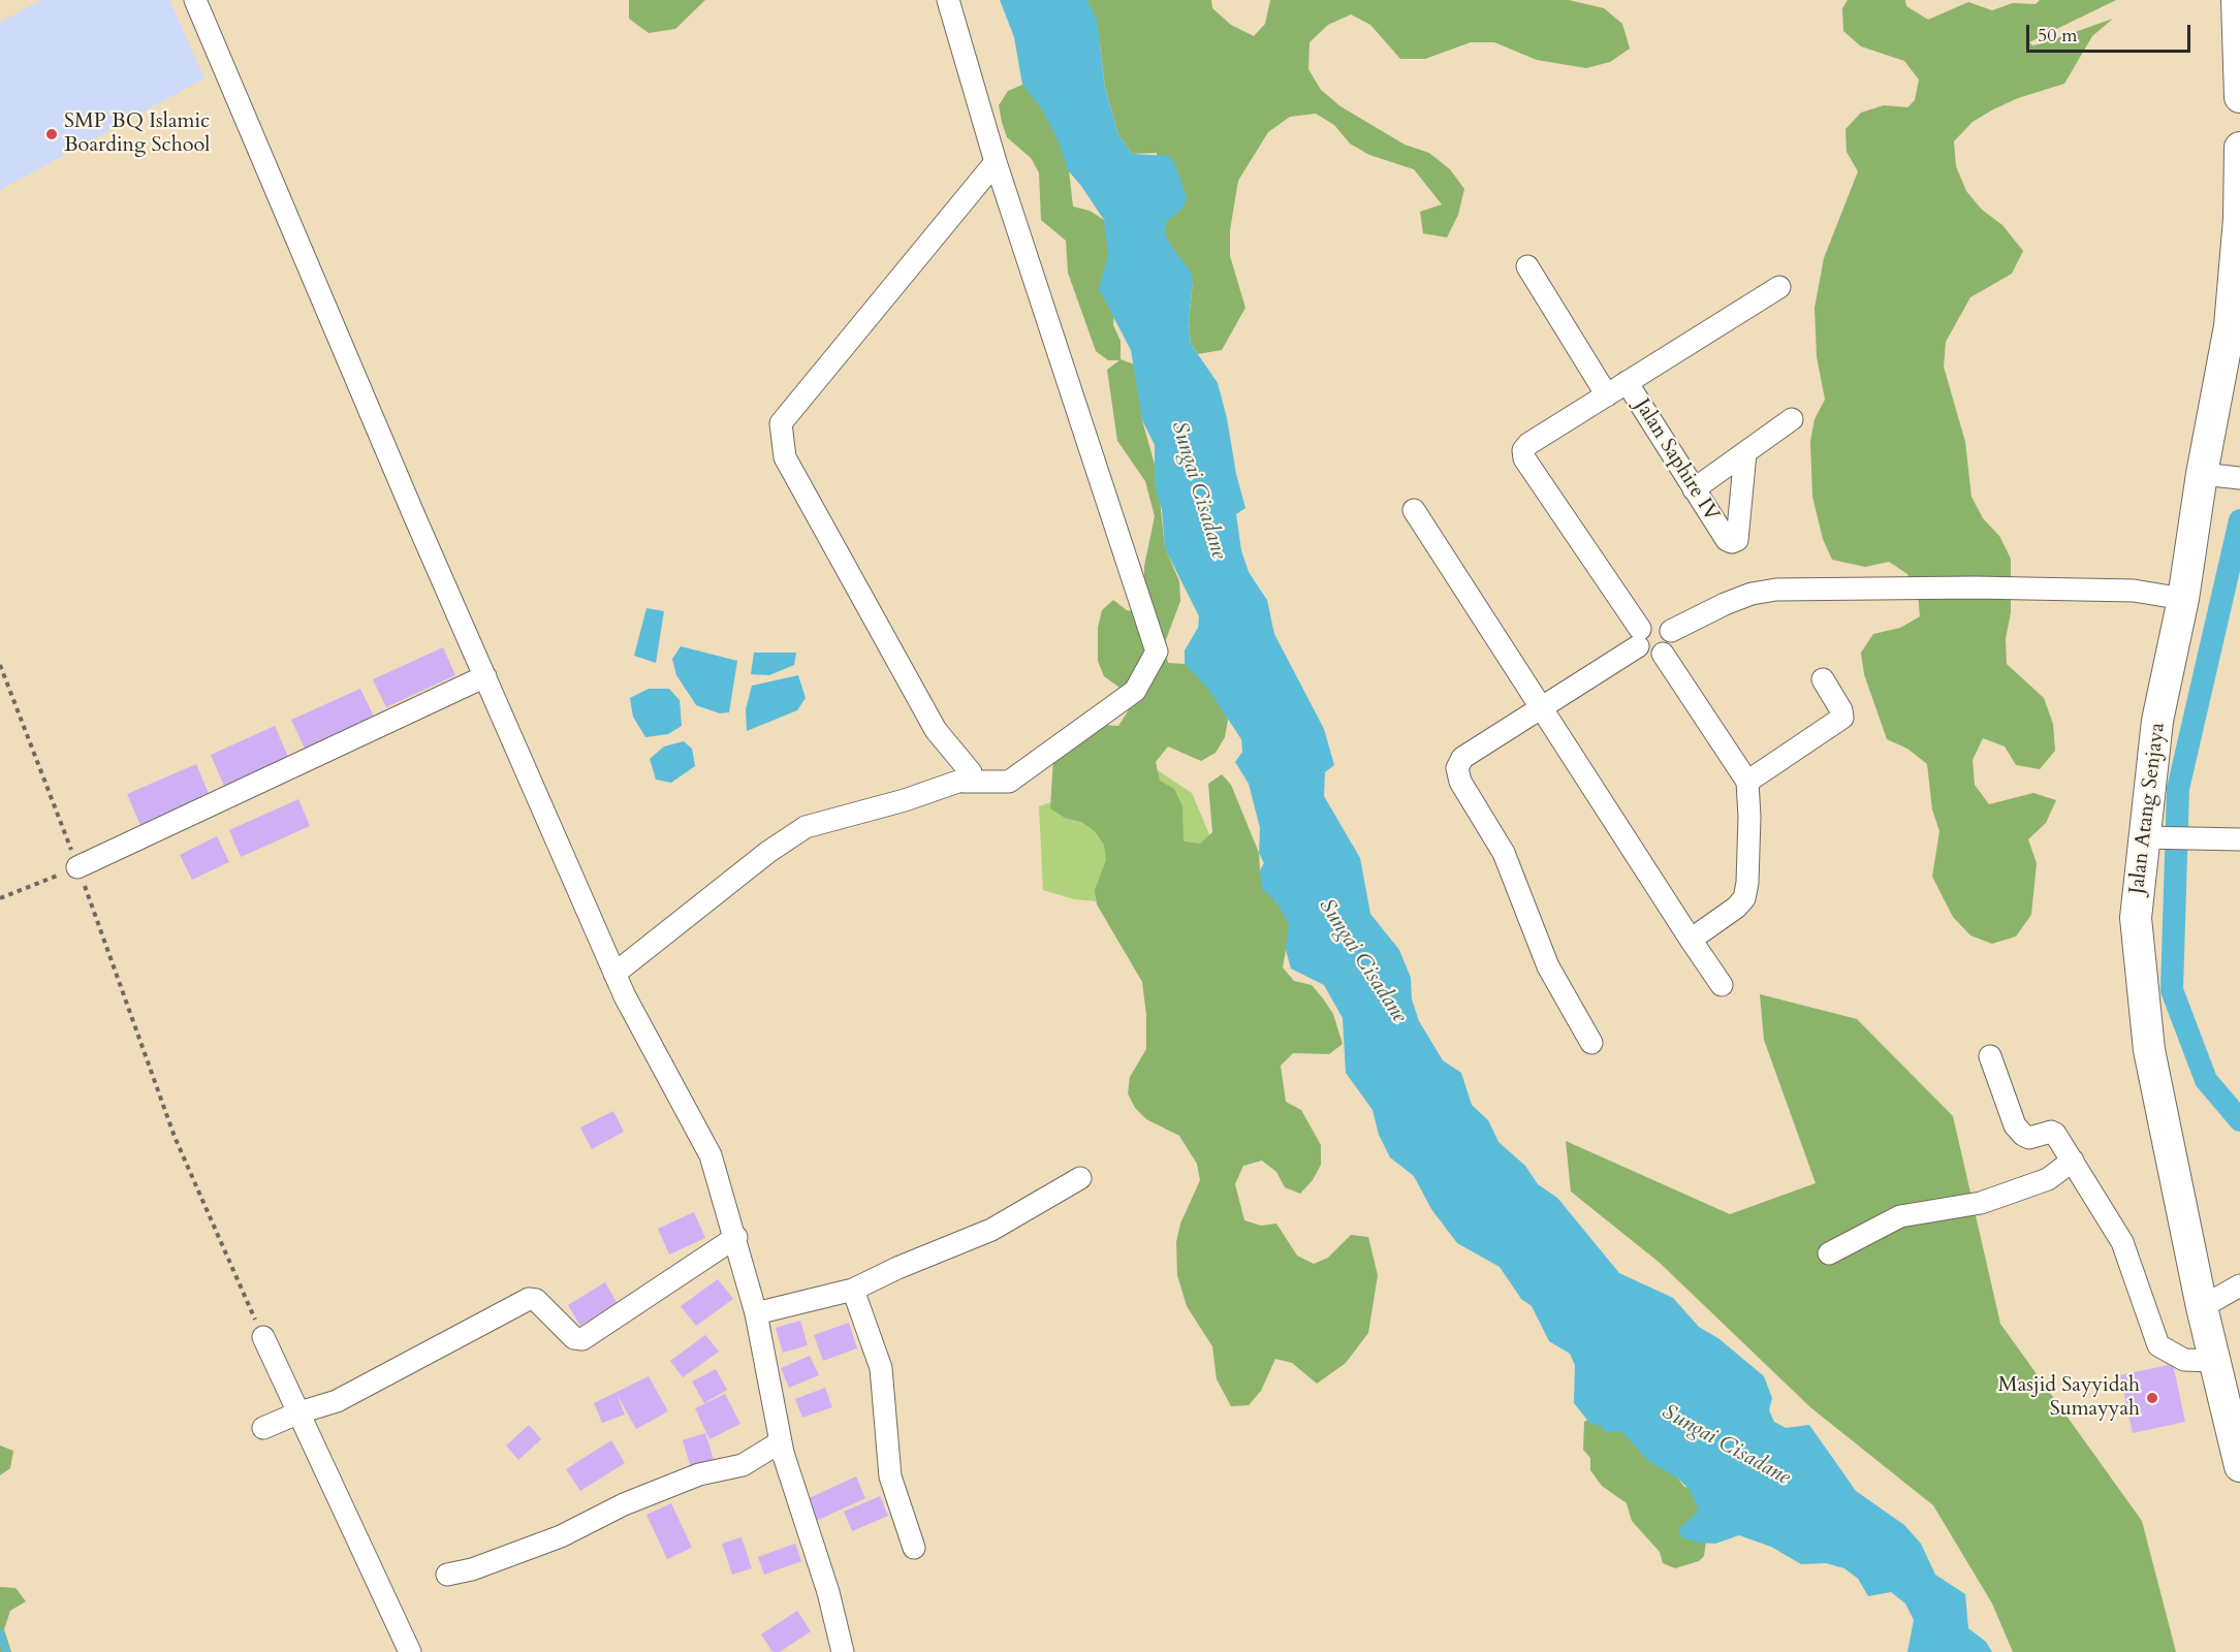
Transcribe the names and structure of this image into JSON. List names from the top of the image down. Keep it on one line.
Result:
{"streets":{"main road":["Jalan Atang Senjaya"],"street":["Jalan Saphire IV"]},"water":["Sungai Cisadane"],"places":["SMP BQ Islamic Boarding School","Masjid Sayyidah Sumayyah"],"scale_bar":"50 m"}
